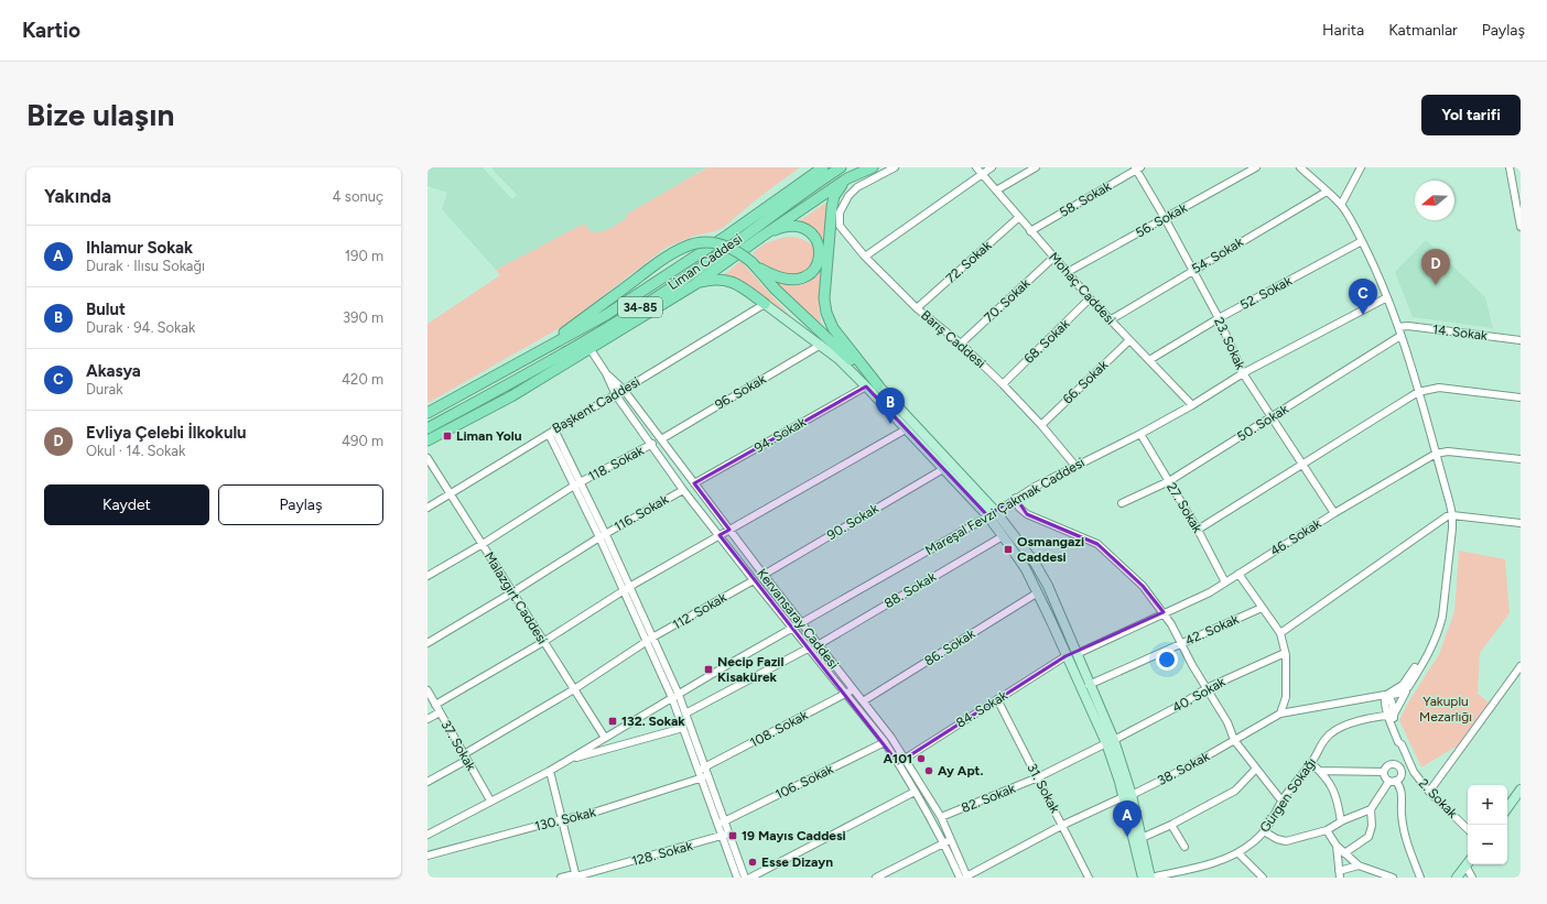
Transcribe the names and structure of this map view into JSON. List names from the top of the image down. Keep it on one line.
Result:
{"streets":{"highway":["Liman Caddesi","34-85"],"street":["58. Sokak","56. Sokak","54. Sokak","72. Sokak","Mohaç Caddesi","52. Sokak","70. Sokak","14. Sokak","Barış Caddesi","68. Sokak","23. Sokak","66. Sokak","96. Sokak","Başkent Caddesi","50. Sokak","94. Sokak","118. Sokak","Mareşal Fevzi Çakmak Caddesi","27. Sokak","116. Sokak","90. Sokak","46. Sokak","88. Sokak","Malazgirt Caddesi","112. Sokak","Kervansaray Caddesi","42. Sokak","86. Sokak","40. Sokak","84. Sokak","108. Sokak","37. Sokak","38. Sokak","106. Sokak","31. Sokak","Gürgen Sokağı","82. Sokak","2. Sokak","130. Sokak","128. Sokak"]},"crossings":[["58. Sokak","Mohaç Caddesi"],["58. Sokak","23. Sokak"],["56. Sokak","Mohaç Caddesi"],["56. Sokak","23. Sokak"],["54. Sokak","Mohaç Caddesi"],["54. Sokak","23. Sokak"],["72. Sokak","Mohaç Caddesi"],["72. Sokak","Barış Caddesi"],["Mohaç Caddesi","52. Sokak"],["Mohaç Caddesi","70. Sokak"],["Mohaç Caddesi","68. Sokak"],["Mohaç Caddesi","66. Sokak"],["Mohaç Caddesi","Mareşal Fevzi Çakmak Caddesi"],["52. Sokak","23. Sokak"],["70. Sokak","Barış Caddesi"],["Barış Caddesi","68. Sokak"],["Barış Caddesi","66. Sokak"],["Barış Caddesi","Mareşal Fevzi Çakmak Caddesi"],["23. Sokak","50. Sokak"],["23. Sokak","Mareşal Fevzi Çakmak Caddesi"],["23. Sokak","46. Sokak"],["96. Sokak","Kervansaray Caddesi"],["Başkent Caddesi","Malazgirt Caddesi"],["Başkent Caddesi","Kervansaray Caddesi"],["50. Sokak","27. Sokak"],["94. Sokak","Kervansaray Caddesi"],["118. Sokak","Malazgirt Caddesi"],["118. Sokak","Kervansaray Caddesi"],["Mareşal Fevzi Çakmak Caddesi","27. Sokak"],["Mareşal Fevzi Çakmak Caddesi","Malazgirt Caddesi"],["Mareşal Fevzi Çakmak Caddesi","Kervansaray Caddesi"],["27. Sokak","46. Sokak"],["116. Sokak","Malazgirt Caddesi"],["116. Sokak","Kervansaray Caddesi"],["90. Sokak","Kervansaray Caddesi"],["88. Sokak","Kervansaray Caddesi"],["Malazgirt Caddesi","112. Sokak"],["112. Sokak","Kervansaray Caddesi"],["112. Sokak","37. Sokak"],["Kervansaray Caddesi","86. Sokak"],["Kervansaray Caddesi","84. Sokak"],["Kervansaray Caddesi","108. Sokak"],["Kervansaray Caddesi","38. Sokak"],["Kervansaray Caddesi","106. Sokak"],["Kervansaray Caddesi","82. Sokak"],["40. Sokak","82. Sokak"],["84. Sokak","31. Sokak"],["38. Sokak","31. Sokak"],["31. Sokak","82. Sokak"]],"parks":["Yakuplu Mezarlığı"],"places":{"transit":["Liman Yolu","Osmangazi Caddesi","Necip Fazil Kisakürek","132. Sokak","19 Mayıs Caddesi"],"other":["A101","Ay Apt.","Esse Dizayn"]},"north":"left","page":{"header":"Kartio","nav":["Harita","Katmanlar","Paylaş"],"buttons":["Yol tarifi",["Kaydet","Paylaş"]],"title":"Bize ulaşın","heading":["Yakında","4 sonuç"],"list":[{"mark":"A","name":"Ihlamur Sokak","note":"Durak · Ilısu Sokağı","value":"190 m"},{"mark":"B","name":"Bulut","note":"Durak · 94. Sokak","value":"390 m"},{"mark":"C","name":"Akasya","note":"Durak","value":"420 m"},{"mark":"D","name":"Evliya Çelebi İlkokulu","note":"Okul · 14. Sokak","value":"490 m"}],"pins":["D","C","B","A"],"map_buttons":["+","−"]}}
